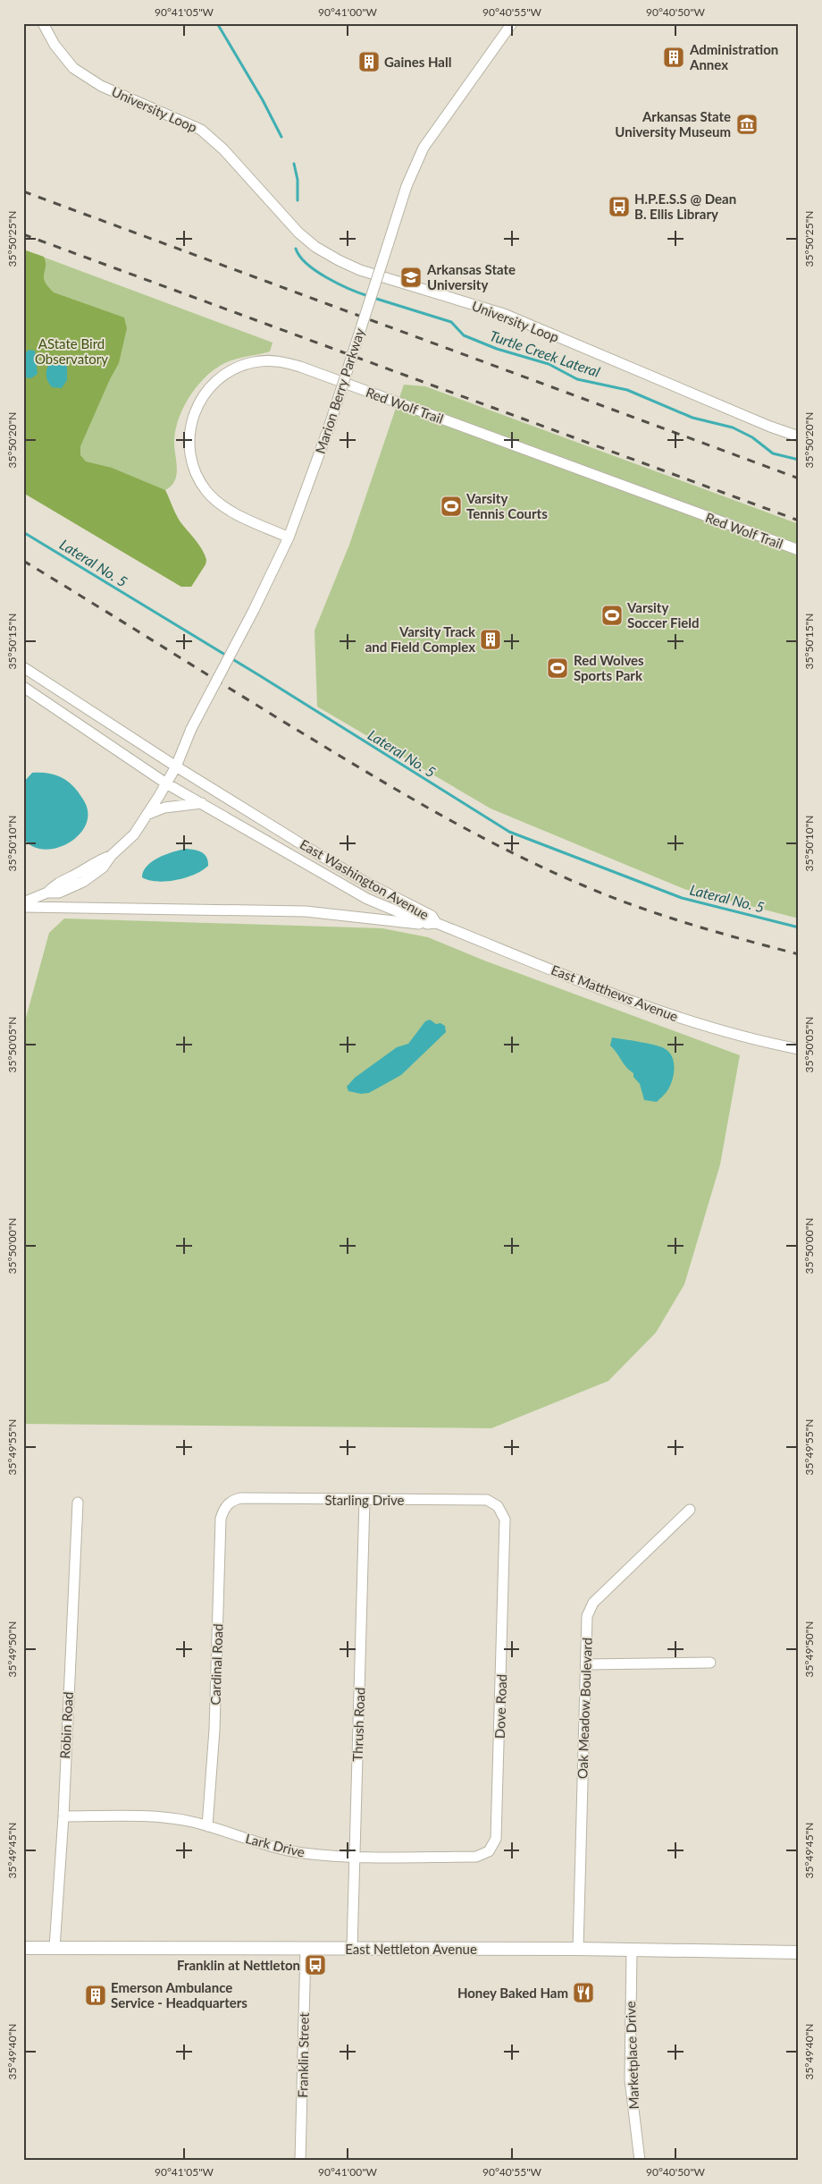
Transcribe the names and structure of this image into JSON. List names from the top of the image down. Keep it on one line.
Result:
{"streets":{"main road":["East Nettleton Avenue"],"street":["University Loop","Marion Berry Parkway","Red Wolf Trail","East Washington Avenue","East Matthews Avenue","Starling Drive","Cardinal Road","Dove Road","Oak Meadow Boulevard","Thrush Road","Robin Road","Lark Drive","Franklin Street","Marketplace Drive"]},"crossings":[["Marion Berry Parkway","Red Wolf Trail"],["Marion Berry Parkway","East Washington Avenue"],["East Washington Avenue","East Matthews Avenue"],["Starling Drive","Cardinal Road"],["Starling Drive","Dove Road"],["Starling Drive","Thrush Road"],["Cardinal Road","Lark Drive"],["Dove Road","Lark Drive"],["Oak Meadow Boulevard","East Nettleton Avenue"],["Thrush Road","Lark Drive"],["Thrush Road","East Nettleton Avenue"],["Robin Road","Lark Drive"],["Robin Road","East Nettleton Avenue"],["East Nettleton Avenue","Franklin Street"],["East Nettleton Avenue","Marketplace Drive"]],"water":["Turtle Creek Lateral","Lateral No. 5"],"parks":["AState Bird Observatory"],"places":{"building":["Administration Annex","Gaines Hall","Varsity Track and Field Complex","Emerson Ambulance Service - Headquarters"],"museum":["Arkansas State University Museum"],"bus stop":["H.P.E.S.S @ Dean B. Ellis Library","Franklin at Nettleton"],"school or university":["Arkansas State University"],"sports":["Varsity Tennis Courts","Varsity Soccer Field","Red Wolves Sports Park"],"restaurant":["Honey Baked Ham"]},"coordinates":["90°41'05\"W","90°41'00\"W","90°40'55\"W","90°40'50\"W","35°50'25\"N","35°50'20\"N","35°50'15\"N","35°50'10\"N","35°50'05\"N","35°50'00\"N","35°49'55\"N","35°49'50\"N","35°49'45\"N","35°49'40\"N"]}
